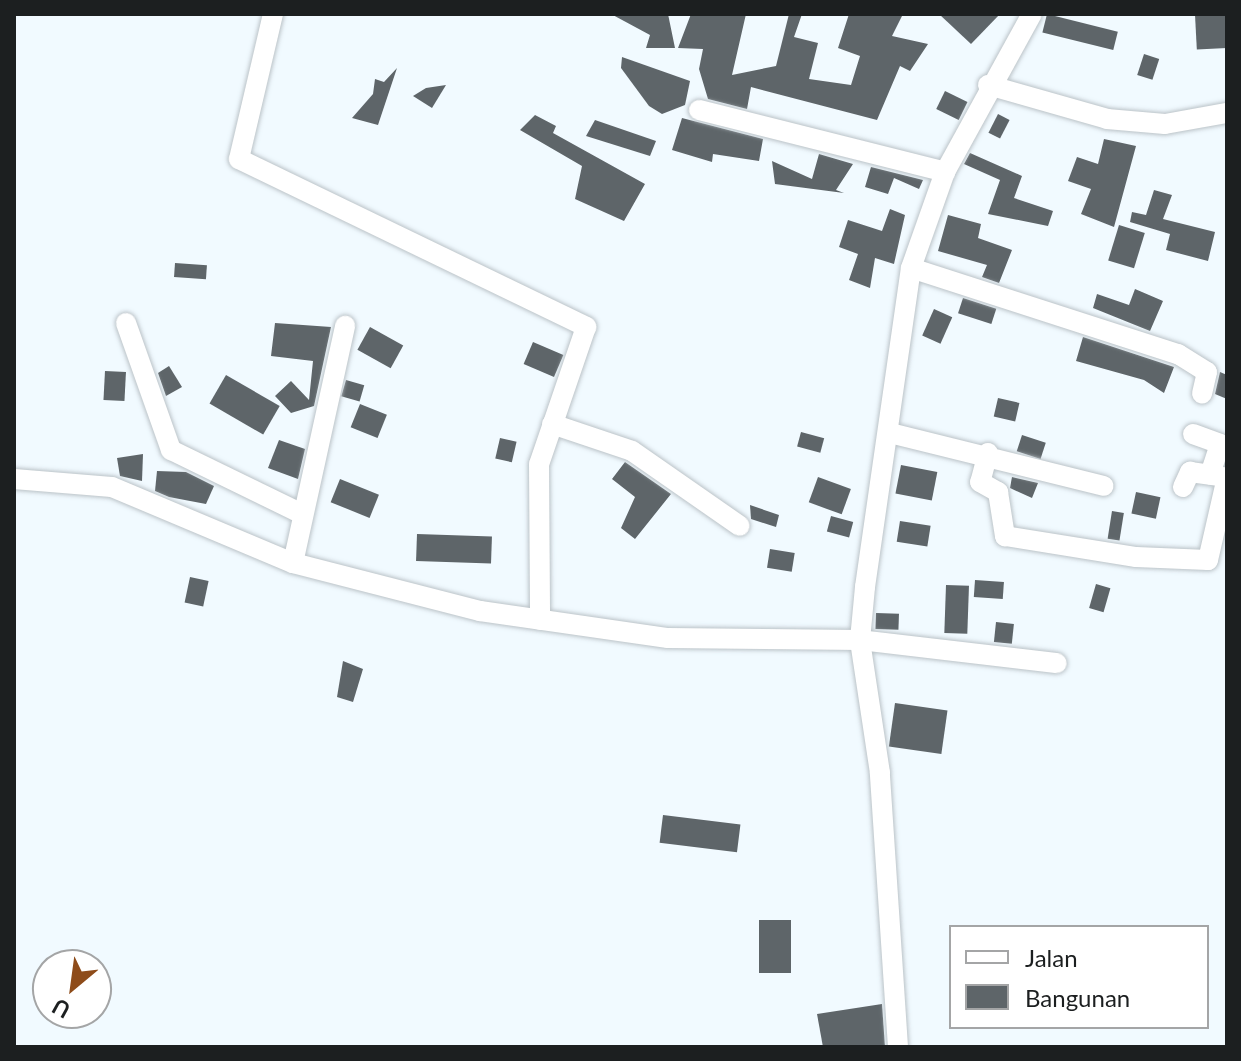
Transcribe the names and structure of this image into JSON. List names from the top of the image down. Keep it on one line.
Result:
{"legend":["Jalan","Bangunan"],"north":"bottom left"}
